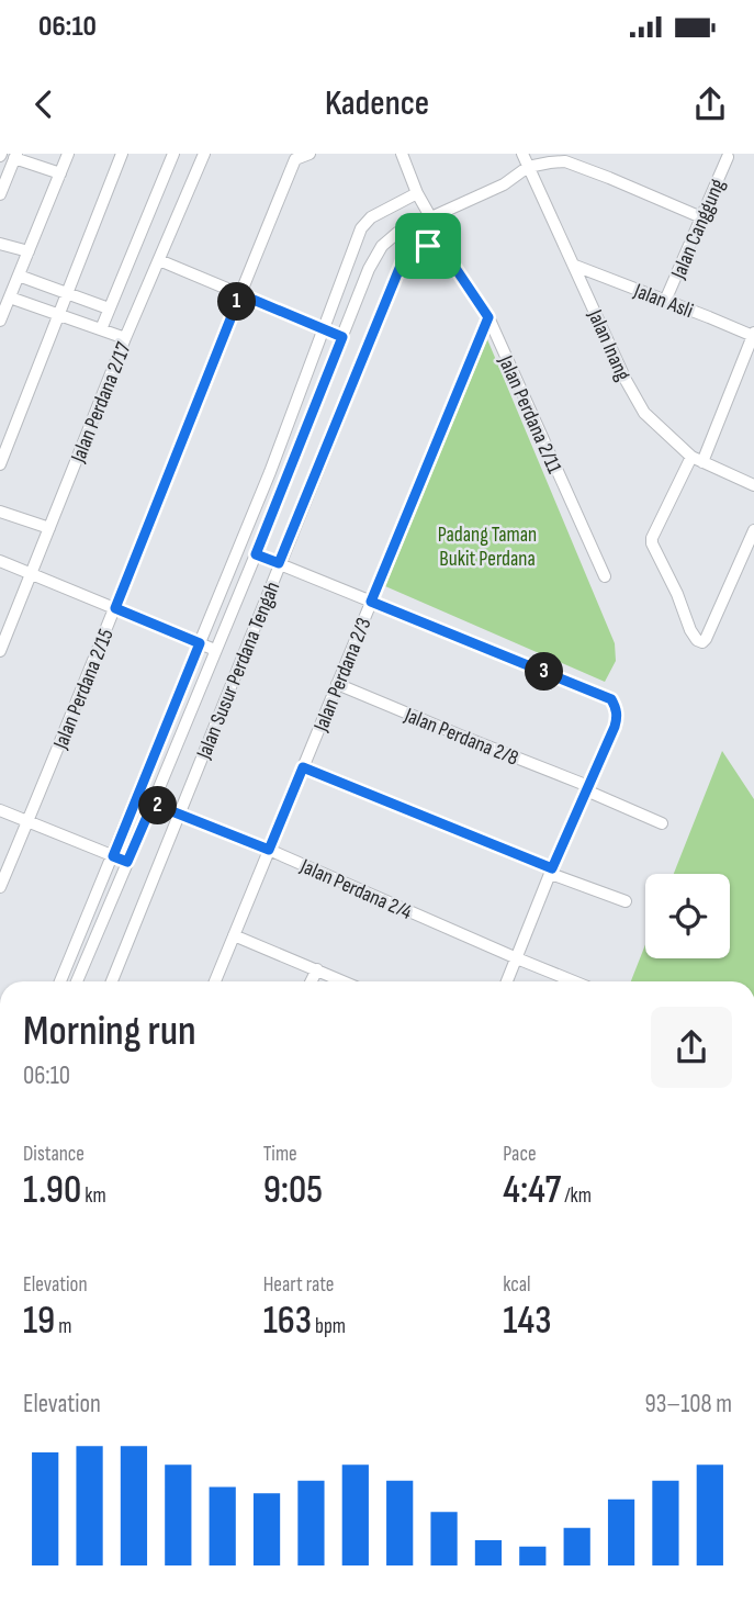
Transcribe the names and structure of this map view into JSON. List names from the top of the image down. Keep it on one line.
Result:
{"streets":{"street":["Jalan Canggung","Jalan Asli","Jalan Inang","Jalan Perdana 2/17","Jalan Perdana 2/11","Jalan Susur Perdana Tengah","Jalan Perdana 2/3","Jalan Perdana 2/15","Jalan Perdana 2/8","Jalan Perdana 2/4"]},"crossings":[["Jalan Canggung","Jalan Asli"],["Jalan Asli","Jalan Inang"],["Jalan Perdana 2/11","Jalan Susur Perdana Tengah"],["Jalan Perdana 2/11","Jalan Perdana 2/3"],["Jalan Susur Perdana Tengah","Jalan Perdana 2/4"],["Jalan Perdana 2/3","Jalan Perdana 2/8"],["Jalan Perdana 2/3","Jalan Perdana 2/4"]],"parks":["Padang Taman Bukit Perdana"],"page":{"status":"06:10","header":"Kadence","pins":["1","3","2"],"heading":["Morning run","06:10"],"stats":[["Distance","1.90 km"],["Time","9:05"],["Pace","4:47 /km"],["Elevation","19 m"],["Heart rate","163 bpm"],["kcal","143"]],"chart":["Elevation","93–108 m"]}}
